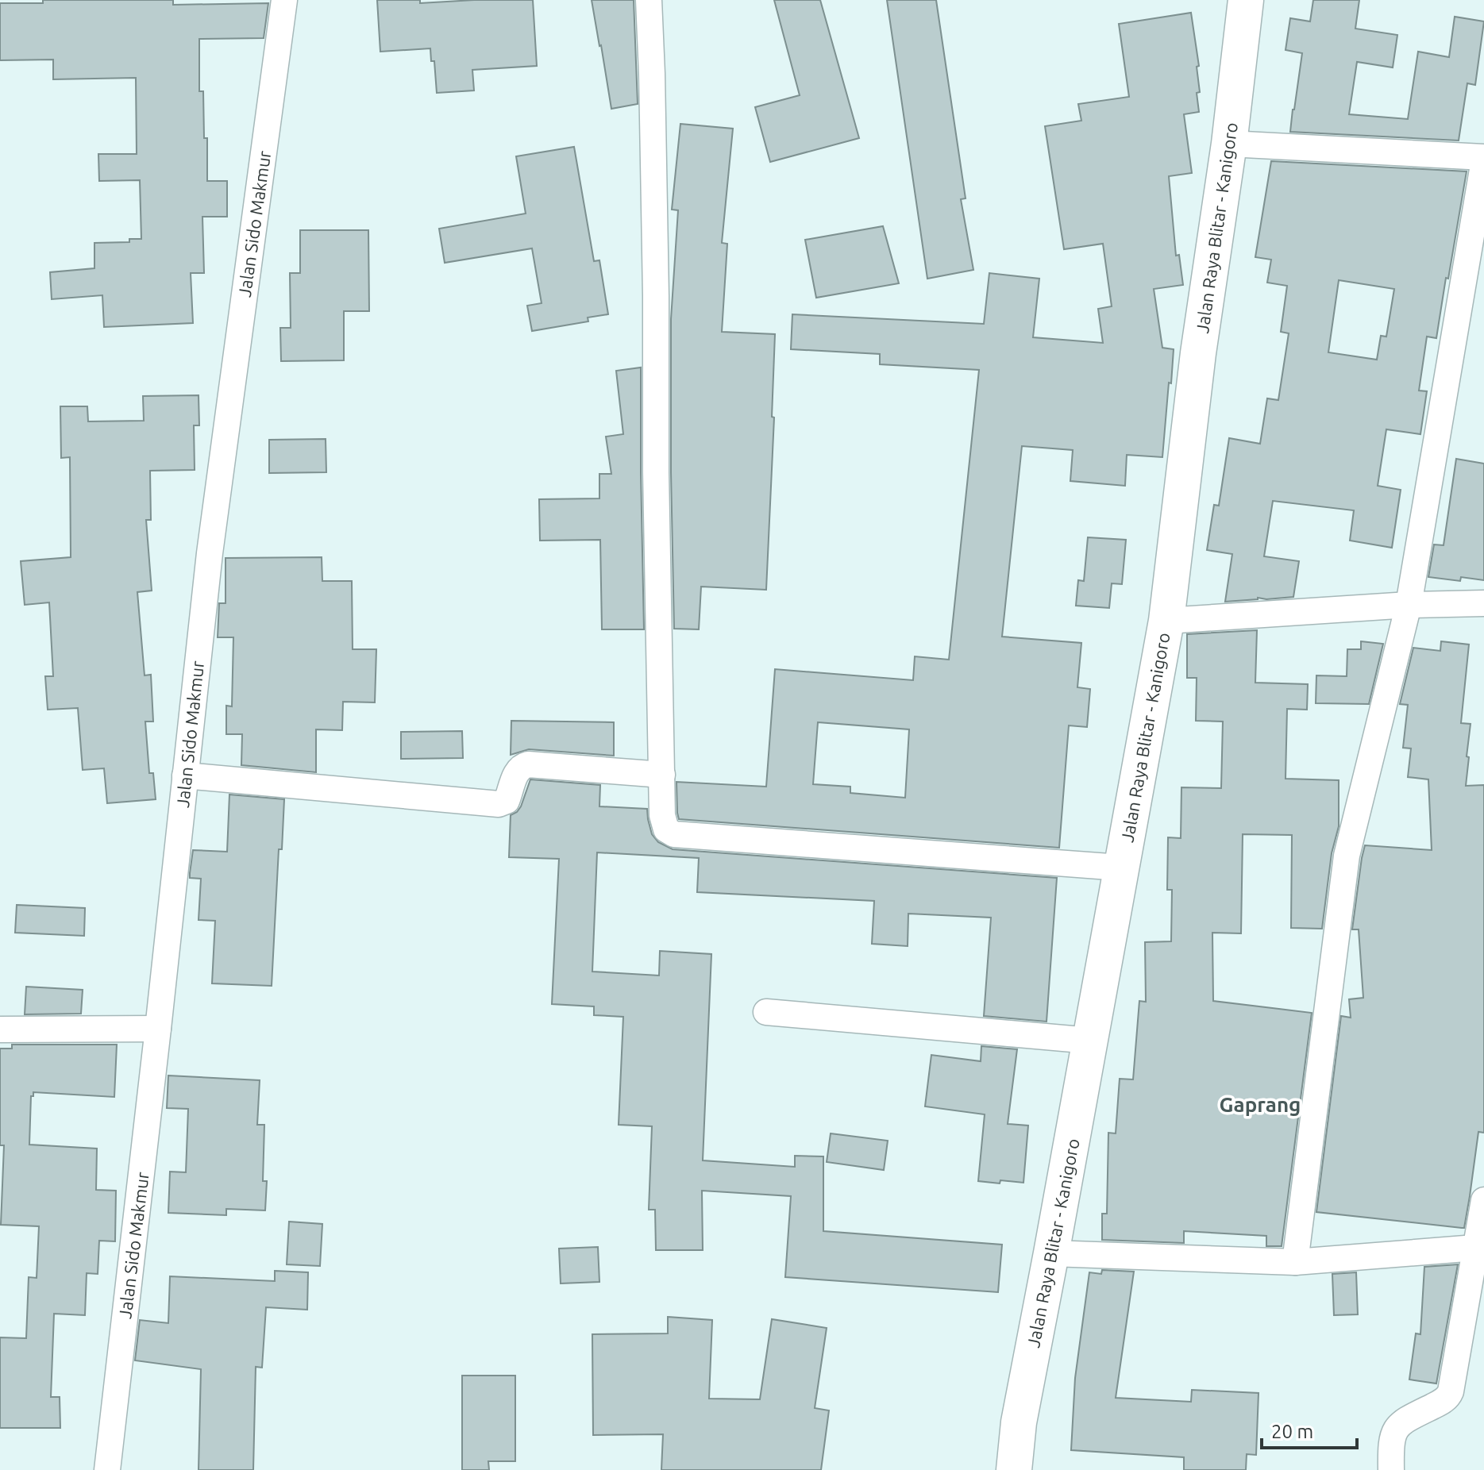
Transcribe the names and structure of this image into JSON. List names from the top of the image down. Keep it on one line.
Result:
{"streets":{"main road":["Jalan Raya Blitar - Kanigoro"],"street":["Jalan Sido Makmur"]},"districts":["Gaprang"],"scale_bar":"20 m"}
